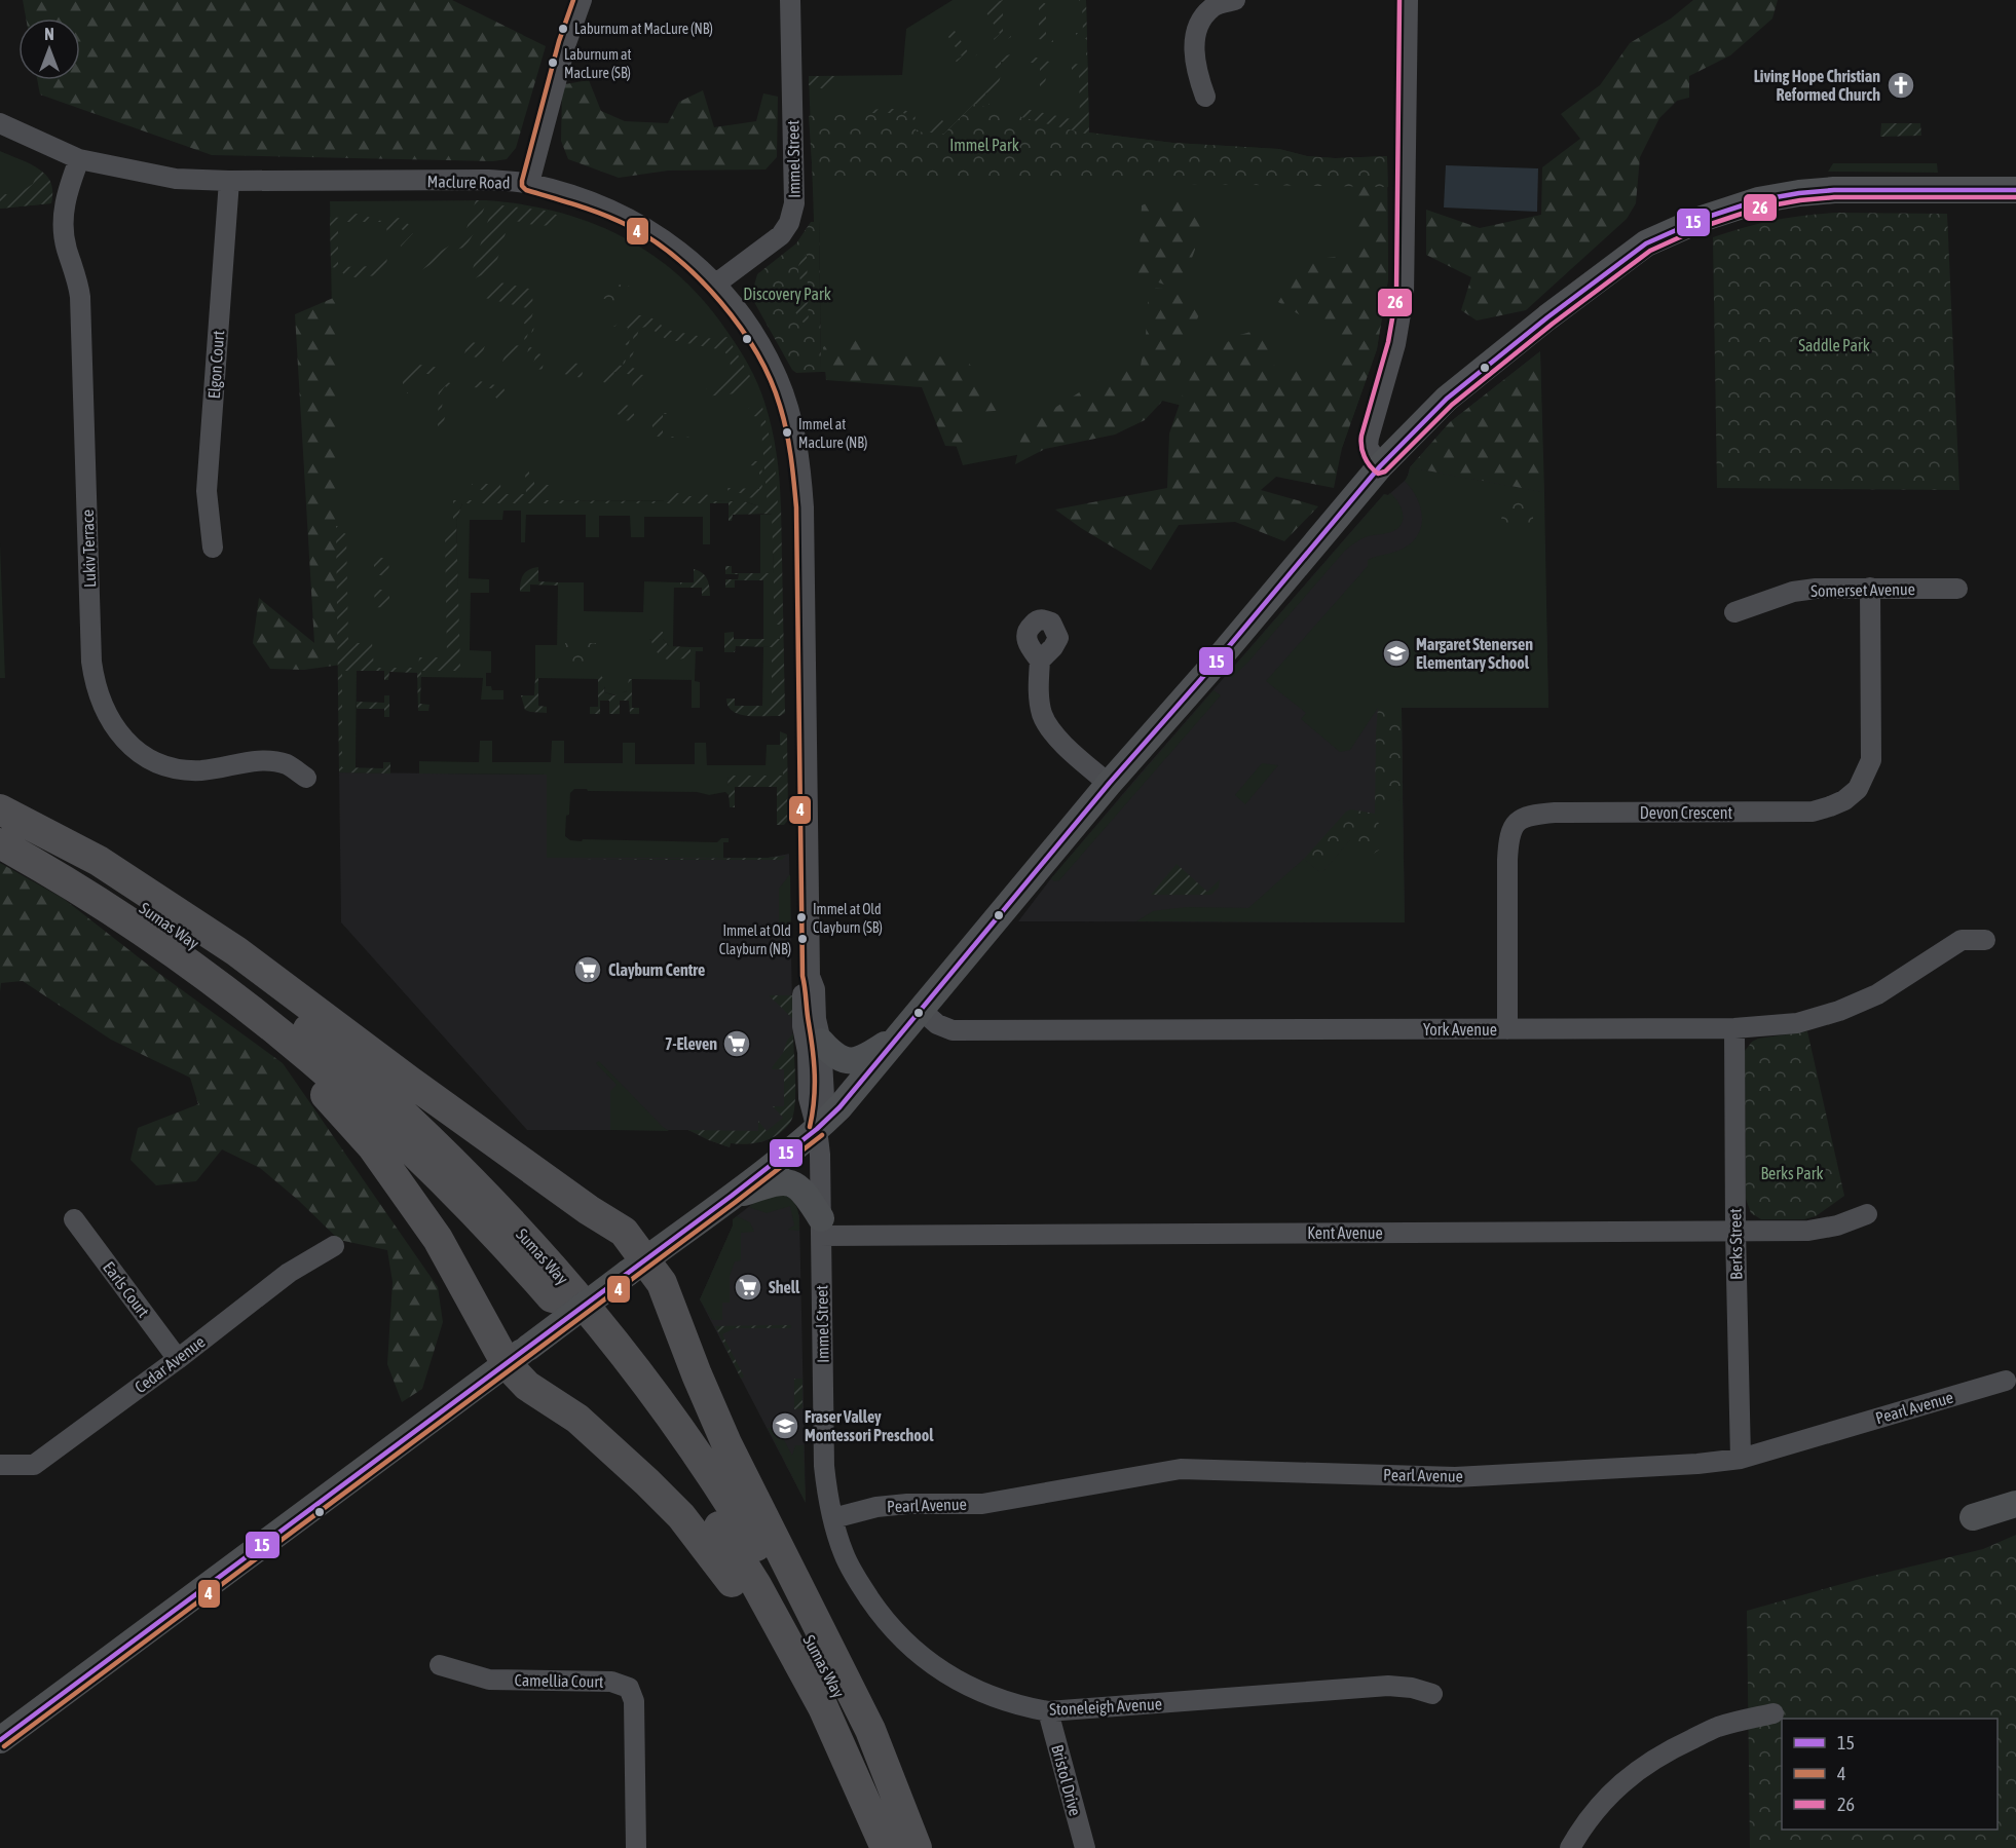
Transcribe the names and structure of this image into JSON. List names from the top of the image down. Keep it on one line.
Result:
{"streets":{"highway":["Sumas Way"],"street":["Immel Street","Maclure Road","Elgon Court","Lukiv Terrace","Somerset Avenue","Devon Crescent","York Avenue","Kent Avenue","Berks Street","Earls Court","Cedar Avenue","Pearl Avenue","Camellia Court","Stoneleigh Avenue","Bristol Drive"]},"crossings":[["Immel Street","Maclure Road"],["Immel Street","Kent Avenue"],["Immel Street","Pearl Avenue"],["Immel Street","Stoneleigh Avenue"],["Maclure Road","Elgon Court"],["Maclure Road","Lukiv Terrace"],["Somerset Avenue","Devon Crescent"],["Devon Crescent","York Avenue"],["York Avenue","Berks Street"],["Kent Avenue","Berks Street"],["Berks Street","Pearl Avenue"],["Earls Court","Cedar Avenue"],["Pearl Avenue","Stoneleigh Avenue"],["Stoneleigh Avenue","Bristol Drive"]],"parks":["Immel Park","Discovery Park","Saddle Park","Berks Park"],"places":{"other":["Laburnum at MacLure (NB)","Laburnum at MacLure (SB)","Immel at MacLure (NB)","Immel at Old Clayburn (SB)","Immel at Old Clayburn (NB)"],"church":["Living Hope Christian Reformed Church"],"school or university":["Margaret Stenersen Elementary School","Fraser Valley Montessori Preschool"],"supermarket":["Clayburn Centre","7-Eleven","Shell"]},"lines":["transit line 4","transit line 26","transit line 15"],"legend":["15","4","26"],"north":"top"}
